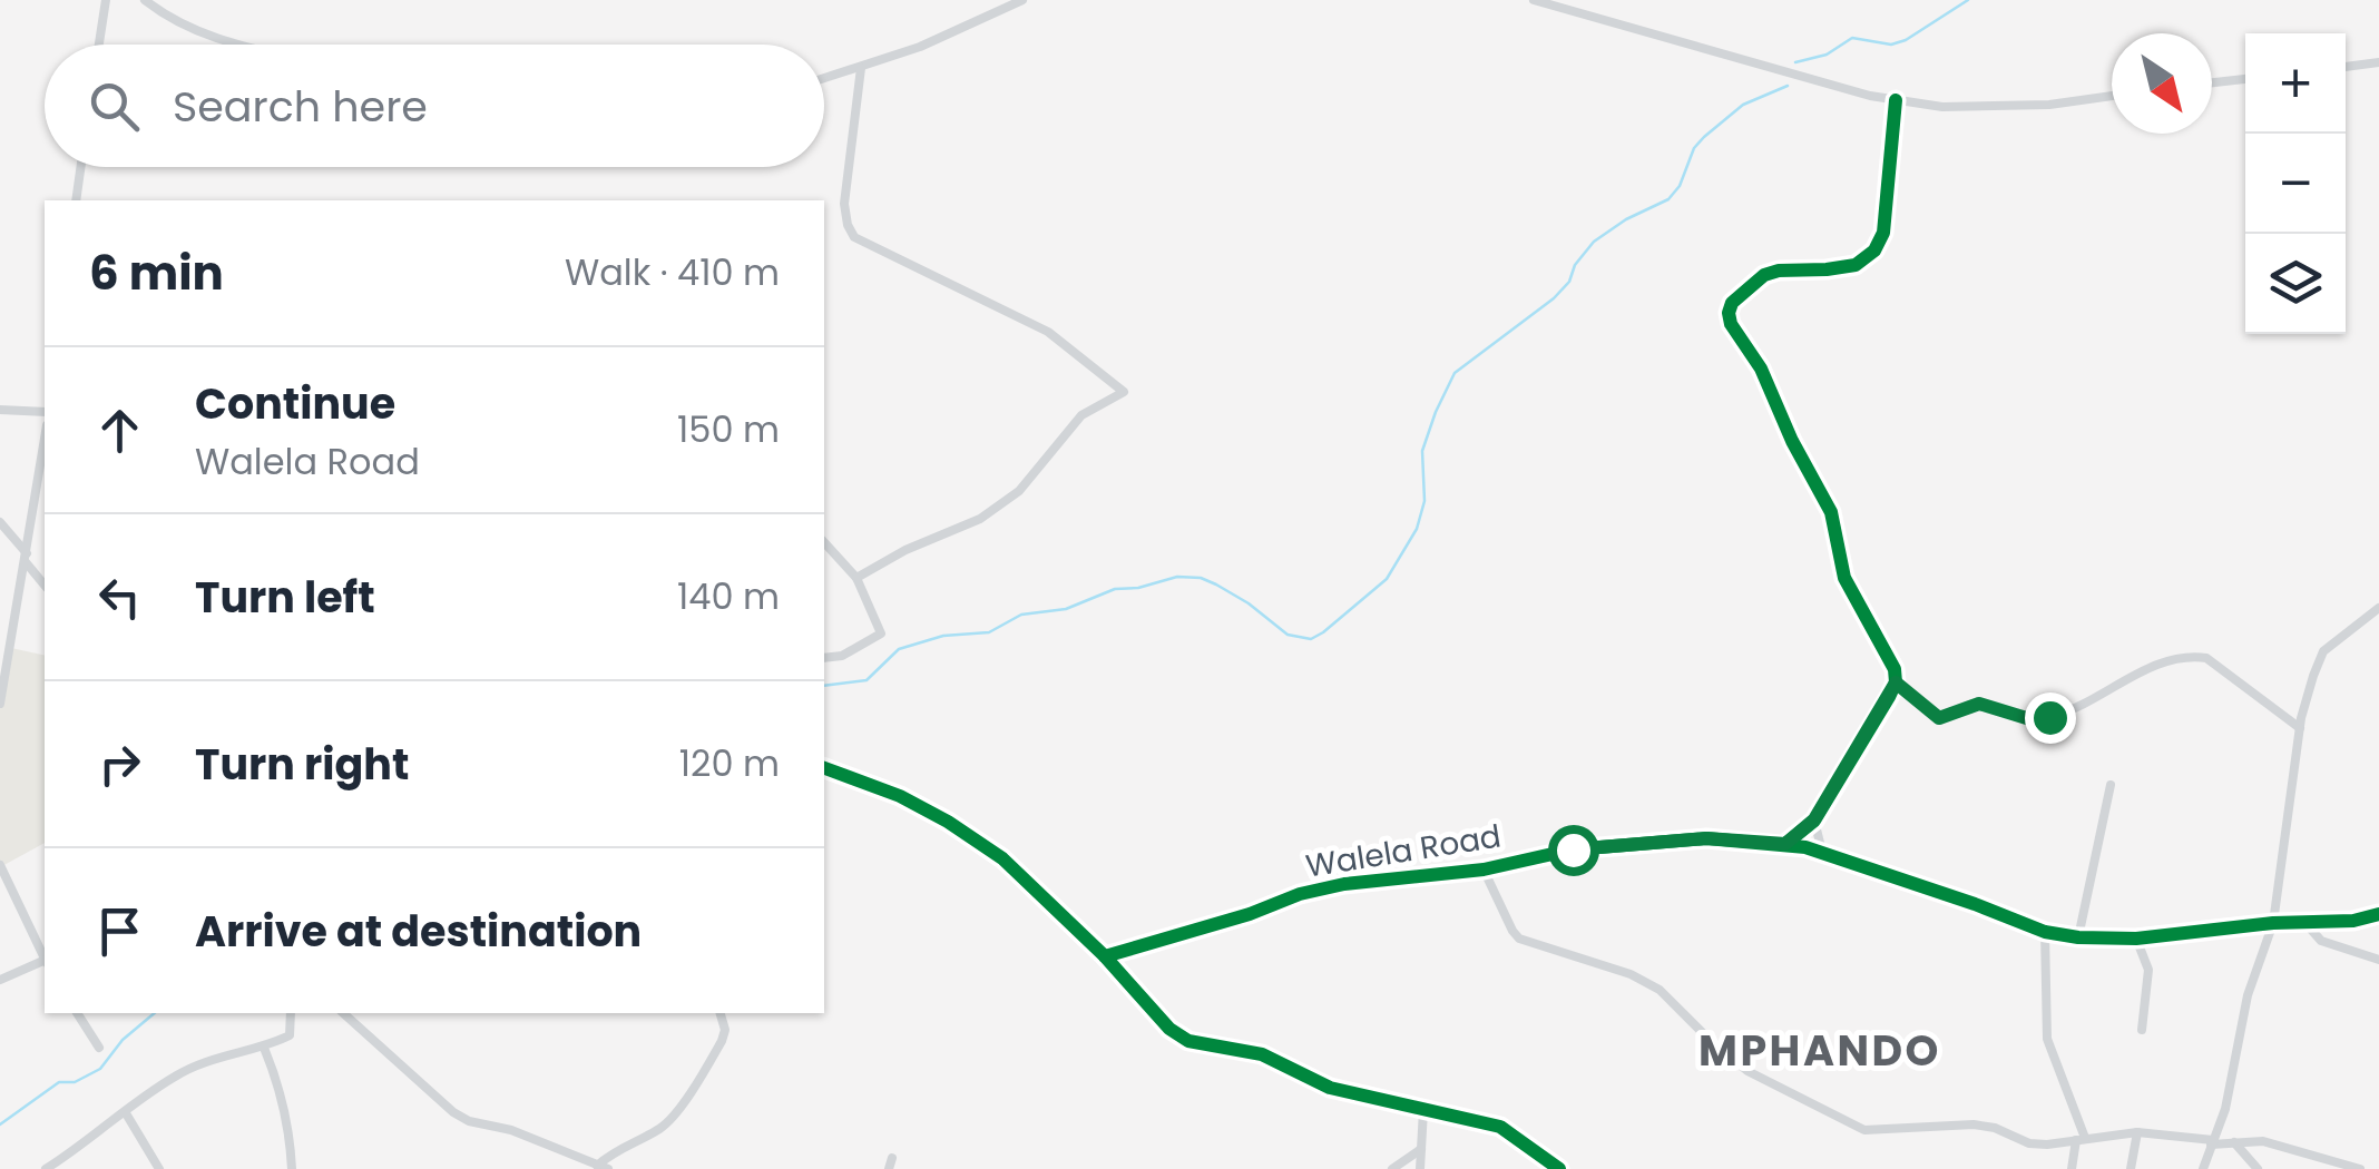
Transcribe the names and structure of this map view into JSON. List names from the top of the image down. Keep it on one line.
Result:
{"streets":{"street":["Walela Road"]},"districts":["MPHANDO"],"north":"bottom right","page":{"map_buttons":["+","−"],"search":"Search here","heading":["6 min","Walk · 410 m"],"list":[["Continue","Walela Road","150 m"],["Turn left","140 m"],["Turn right","120 m"],"Arrive at destination"]}}
